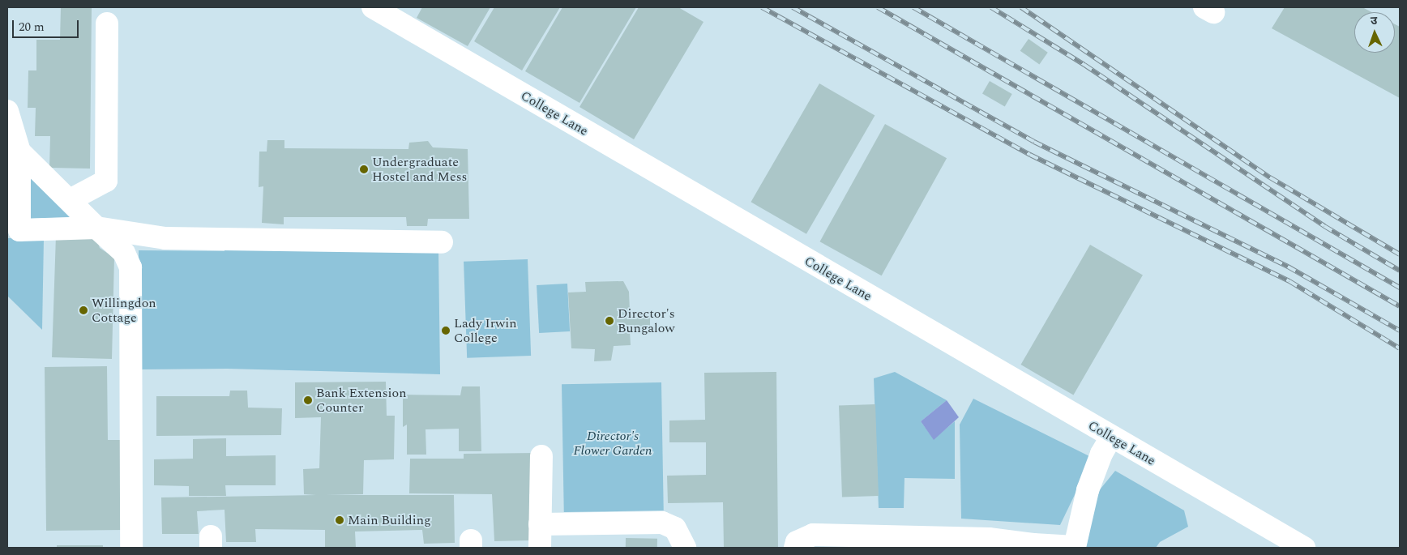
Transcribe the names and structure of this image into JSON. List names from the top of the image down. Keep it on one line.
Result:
{"streets":{"street":["College Lane"]},"parks":["Director's Flower Garden"],"places":["Undergraduate Hostel and Mess","Willingdon Cottage","Director's Bungalow","Lady Irwin College","Bank Extension Counter","Main Building"],"scale_bar":"20 m","north":"top"}
